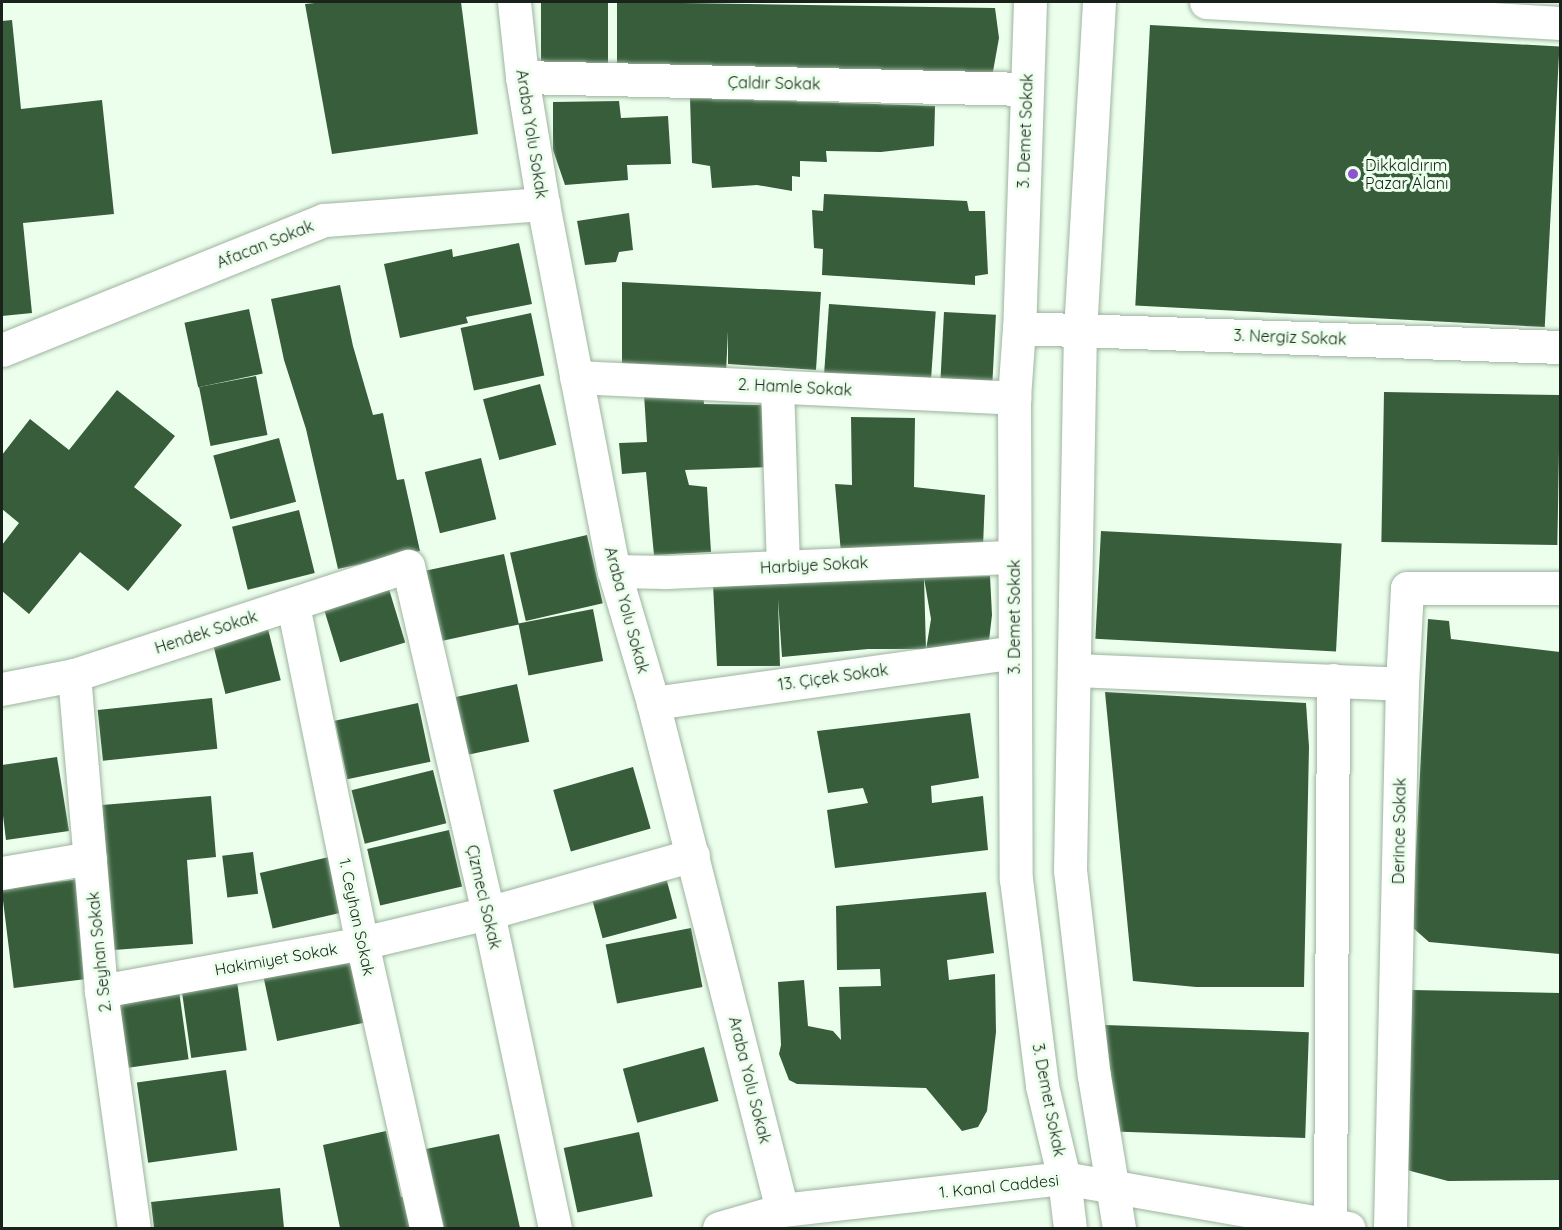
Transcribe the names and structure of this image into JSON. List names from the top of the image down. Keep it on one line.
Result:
{"streets":{"street":["Çaldır Sokak","3. Demet Sokak","Araba Yolu Sokak","Afacan Sokak","3. Nergiz Sokak","2. Hamle Sokak","Harbiye Sokak","Hendek Sokak","13. Çiçek Sokak","Derince Sokak","Çizmeci Sokak","1. Ceyhan Sokak","2. Seyhan Sokak","Hakimiyet Sokak","1. Kanal Caddesi"]},"crossings":[["Çaldır Sokak","3. Demet Sokak"],["Çaldır Sokak","Araba Yolu Sokak"],["3. Demet Sokak","3. Nergiz Sokak"],["3. Demet Sokak","2. Hamle Sokak"],["3. Demet Sokak","Harbiye Sokak"],["3. Demet Sokak","13. Çiçek Sokak"],["3. Demet Sokak","1. Kanal Caddesi"],["Araba Yolu Sokak","Afacan Sokak"],["Araba Yolu Sokak","2. Hamle Sokak"],["Araba Yolu Sokak","Harbiye Sokak"],["Araba Yolu Sokak","13. Çiçek Sokak"],["Araba Yolu Sokak","Hakimiyet Sokak"],["Araba Yolu Sokak","1. Kanal Caddesi"],["Hendek Sokak","Çizmeci Sokak"],["Hendek Sokak","1. Ceyhan Sokak"],["Hendek Sokak","2. Seyhan Sokak"],["Çizmeci Sokak","Hakimiyet Sokak"],["1. Ceyhan Sokak","Hakimiyet Sokak"],["2. Seyhan Sokak","Hakimiyet Sokak"]],"places":["Dikkaldırım Pazar Alanı"]}
